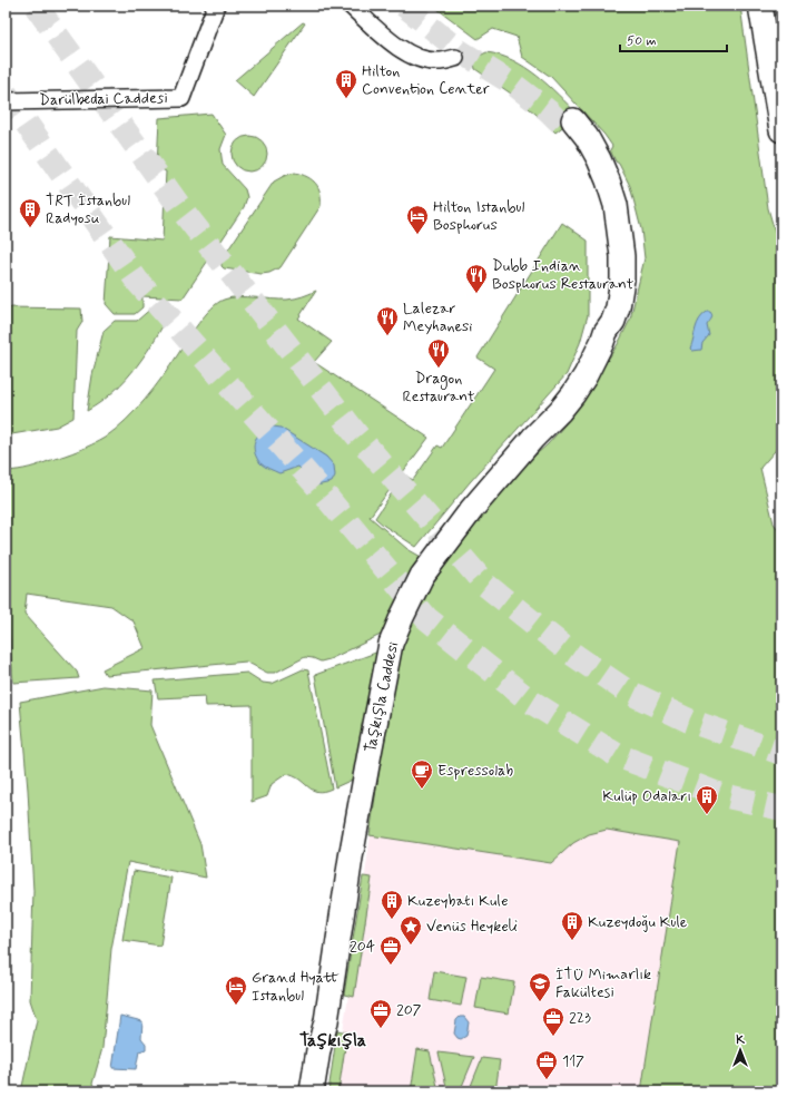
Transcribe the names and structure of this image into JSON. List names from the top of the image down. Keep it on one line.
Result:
{"streets":{"main road":["Taşkışla Caddesi"],"street":["Darülbedai Caddesi"]},"districts":["Taşkışla"],"places":{"building":["Hilton Convention Center","TRT İstanbul Radyosu","Kulüp Odaları","Kuzeybatı Kule","Kuzeydoğu Kule"],"hotel":["Hilton Istanbul Bosphorus","Grand Hyatt Istanbul"],"restaurant":["Dubb Indian Bosphorus Restaurant","Lalezar Meyhanesi","Dragon Restaurant"],"cafe":["Espressolab"],"place":["Venüs Heykeli"],"office":["204","207","223","117"],"school or university":["İTÜ Mimarlık Fakültesi"]},"scale_bar":"50 m","north":"top"}
